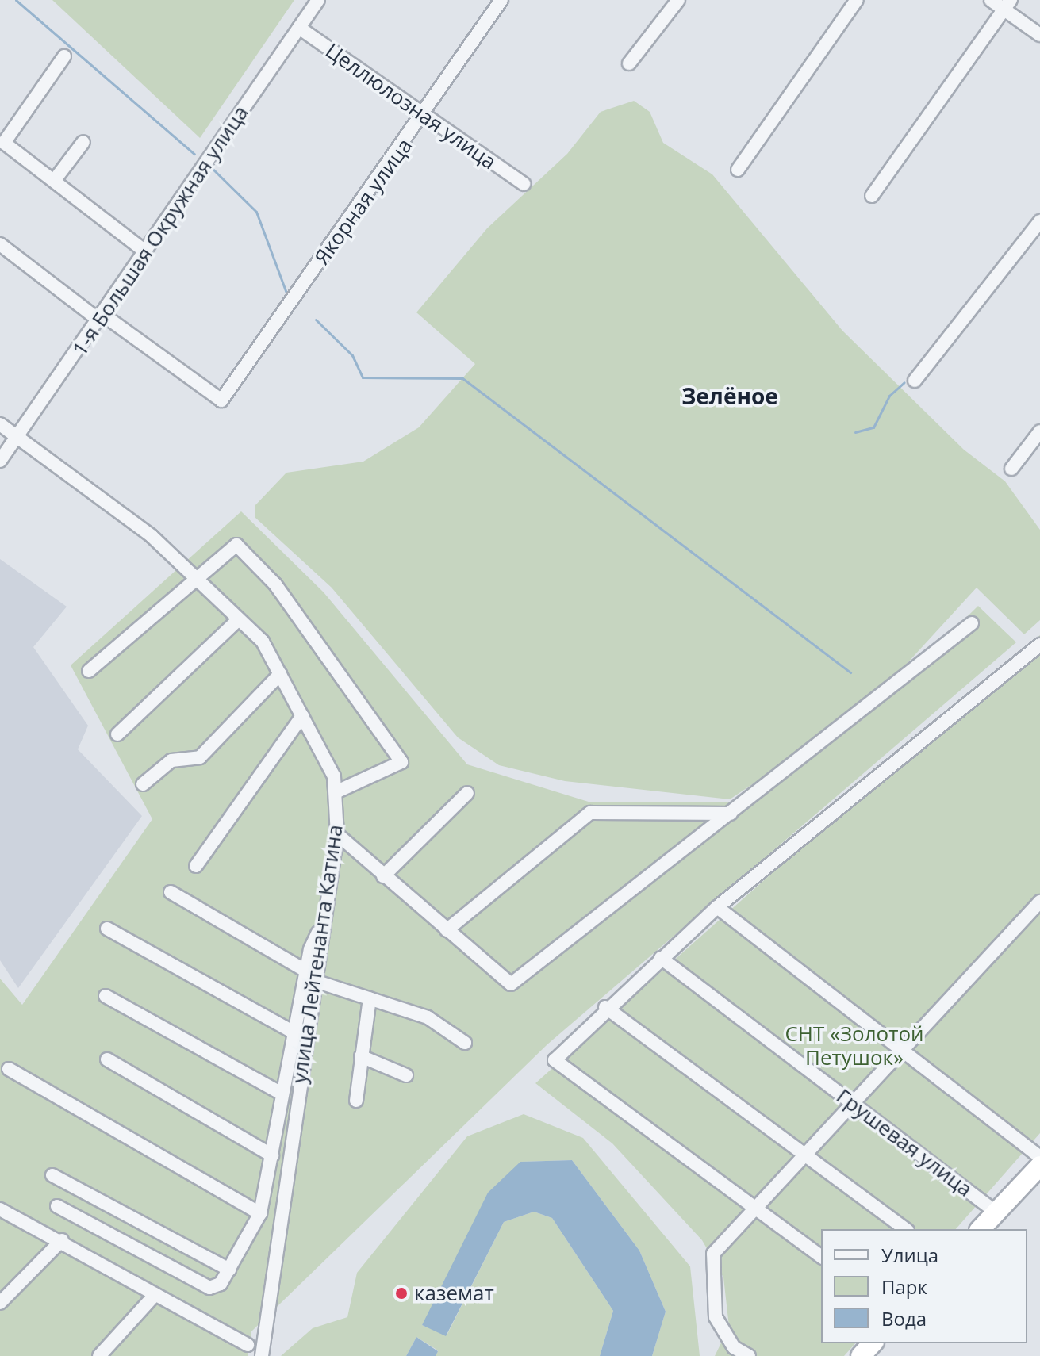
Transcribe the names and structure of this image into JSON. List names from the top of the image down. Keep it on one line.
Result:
{"streets":{"street":["Целлюлозная улица","Якорная улица","1-я Большая Окружная улица","улица Лейтенанта Катина","Грушевая улица"]},"crossings":[["Целлюлозная улица","Якорная улица"],["Целлюлозная улица","1-я Большая Окружная улица"],["Якорная улица","1-я Большая Окружная улица"],["1-я Большая Окружная улица","улица Лейтенанта Катина"]],"districts":["Зелёное"],"parks":["СНТ «Золотой Петушок»"],"places":["каземат"],"legend":["Улица","Парк","Вода"]}
